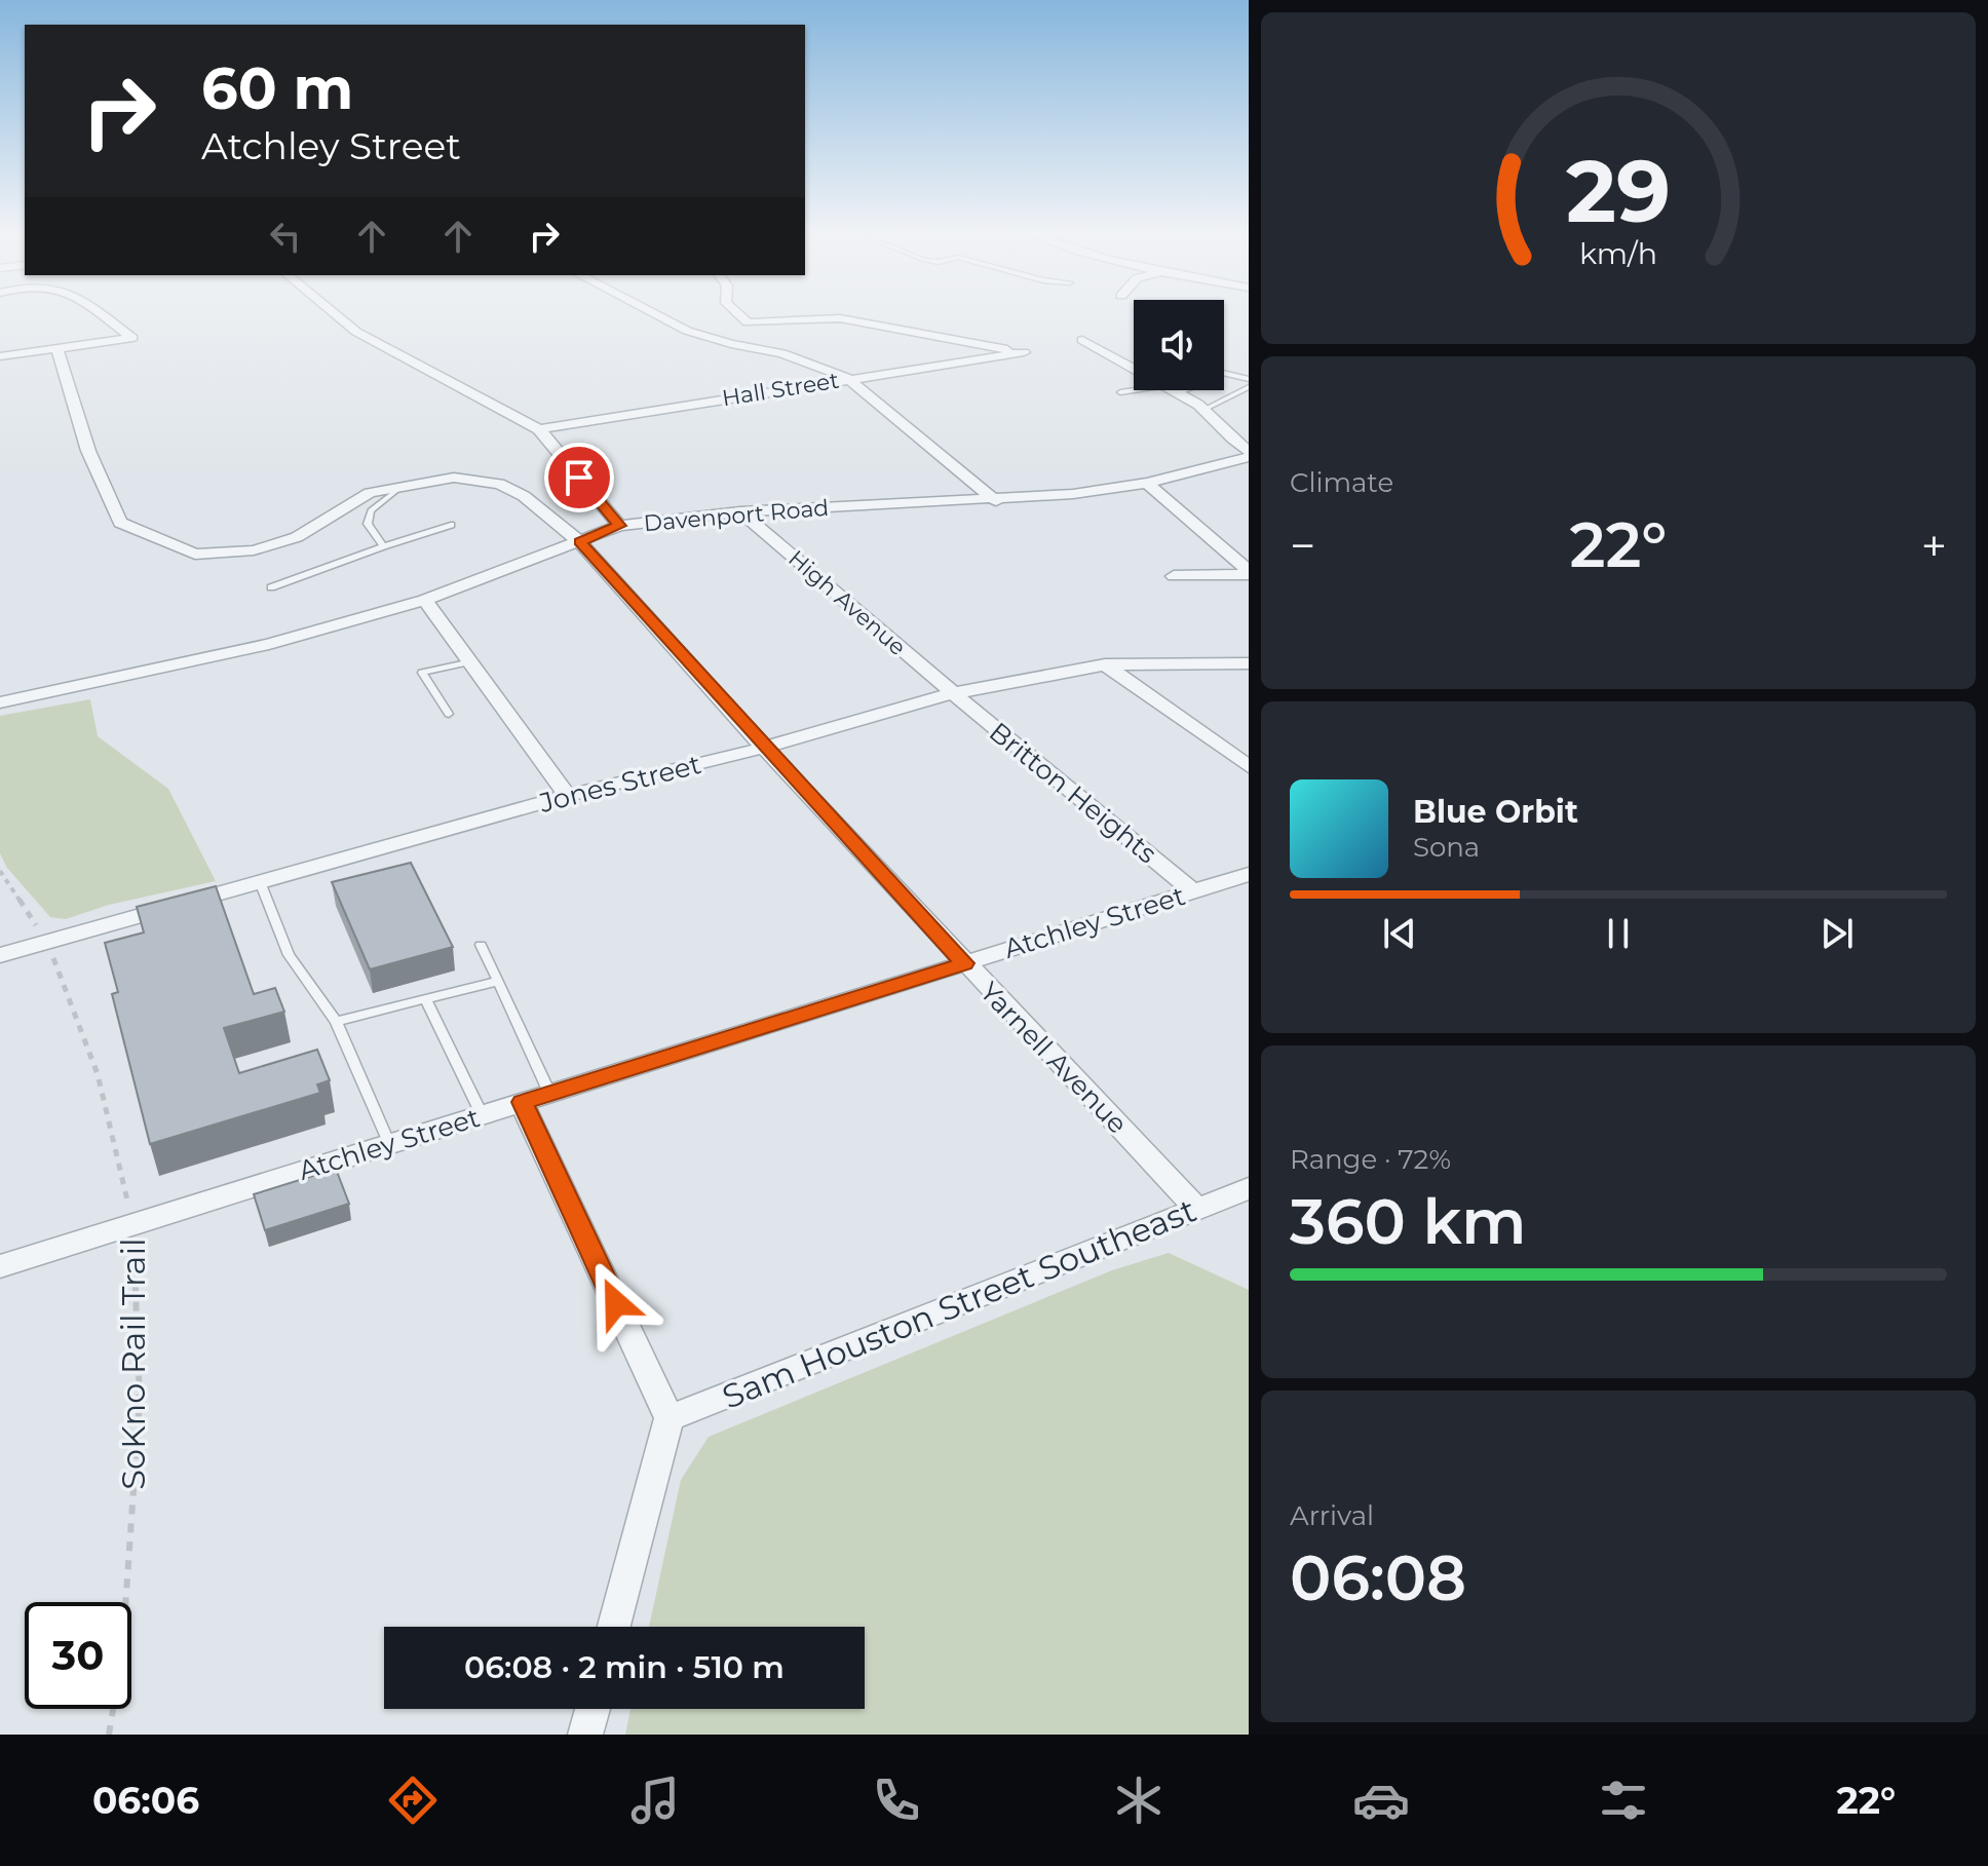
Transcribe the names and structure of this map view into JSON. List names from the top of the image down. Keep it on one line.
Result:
{"streets":{"street":["Hall Street","Davenport Road","High Avenue","Jones Street","Britton Heights","Atchley Street","Yarnell Avenue","Sam Houston Street Southeast"],"path":["SoKno Rail Trail"]},"crossings":[["Davenport Road","High Avenue"],["Davenport Road","Yarnell Avenue"],["High Avenue","Jones Street"],["High Avenue","Britton Heights"],["Jones Street","Britton Heights"],["Jones Street","Yarnell Avenue"],["Jones Street","SoKno Rail Trail"],["Britton Heights","Atchley Street"],["Atchley Street","Yarnell Avenue"],["Atchley Street","SoKno Rail Trail"],["Yarnell Avenue","Sam Houston Street Southeast"]],"page":{"turn":["60 m","Atchley Street"],"tile":["Climate",["Range · 72%","360 km"],["Arrival","06:08"]],"heat":["−","22°","+"],"song":["Blue Orbit","Sona"],"limit":"30","trip":"06:08 · 2 min · 510 m","tabs":["06:06","22°"],"gauge":["29","km/h"]}}
